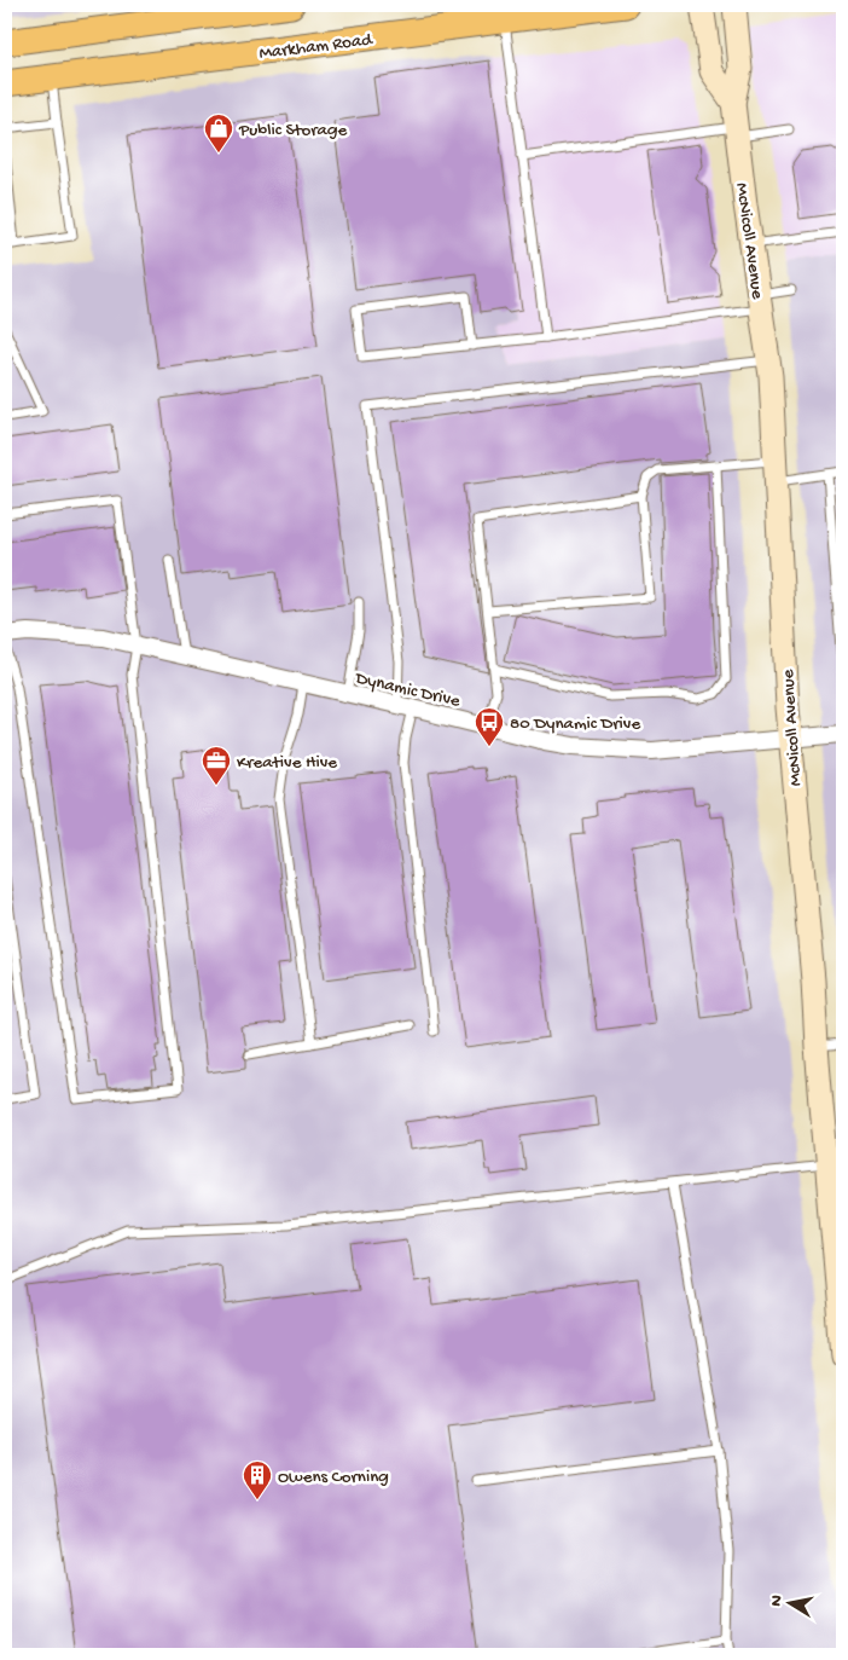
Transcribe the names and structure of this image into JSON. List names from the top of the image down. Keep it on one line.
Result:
{"streets":{"main road":["Markham Road","McNicoll Avenue"],"street":["Dynamic Drive"]},"crossings":[["McNicoll Avenue","Dynamic Drive"]],"places":{"shop":["Public Storage"],"bus stop":["80 Dynamic Drive"],"office":["Kreative Hive"],"building":["Owens Corning"]},"north":"left"}
